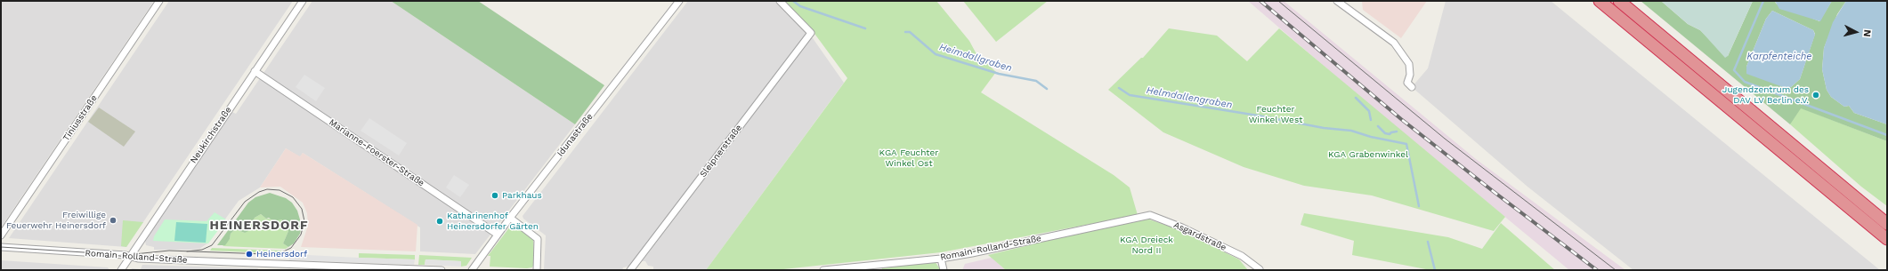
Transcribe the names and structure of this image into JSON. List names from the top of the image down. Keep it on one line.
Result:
{"streets":{"street":["Tiniusstraße","Neukirchstraße","Idunastraße","Sleipnerstraße","Marianne-Foerster-Straße","Asgardstraße","Romain-Rolland-Straße"]},"crossings":[["Neukirchstraße","Marianne-Foerster-Straße"],["Neukirchstraße","Romain-Rolland-Straße"],["Idunastraße","Marianne-Foerster-Straße"],["Asgardstraße","Romain-Rolland-Straße"]],"districts":["HEINERSDORF"],"water":["Karpfenteiche","Heimdallgraben","Helmdallengraben"],"parks":["Feuchter Winkel West","KGA Feuchter Winkel Ost","KGA Grabenwinkel","KGA Dreieck Nord II"],"places":["Jugendzentrum des DAV LV Berlin e.V.","Parkhaus","Freiwillige Feuerwehr Heinersdorf","Katharinenhof Heinersdorfer Gärten","Heinersdorf"],"north":"right"}
